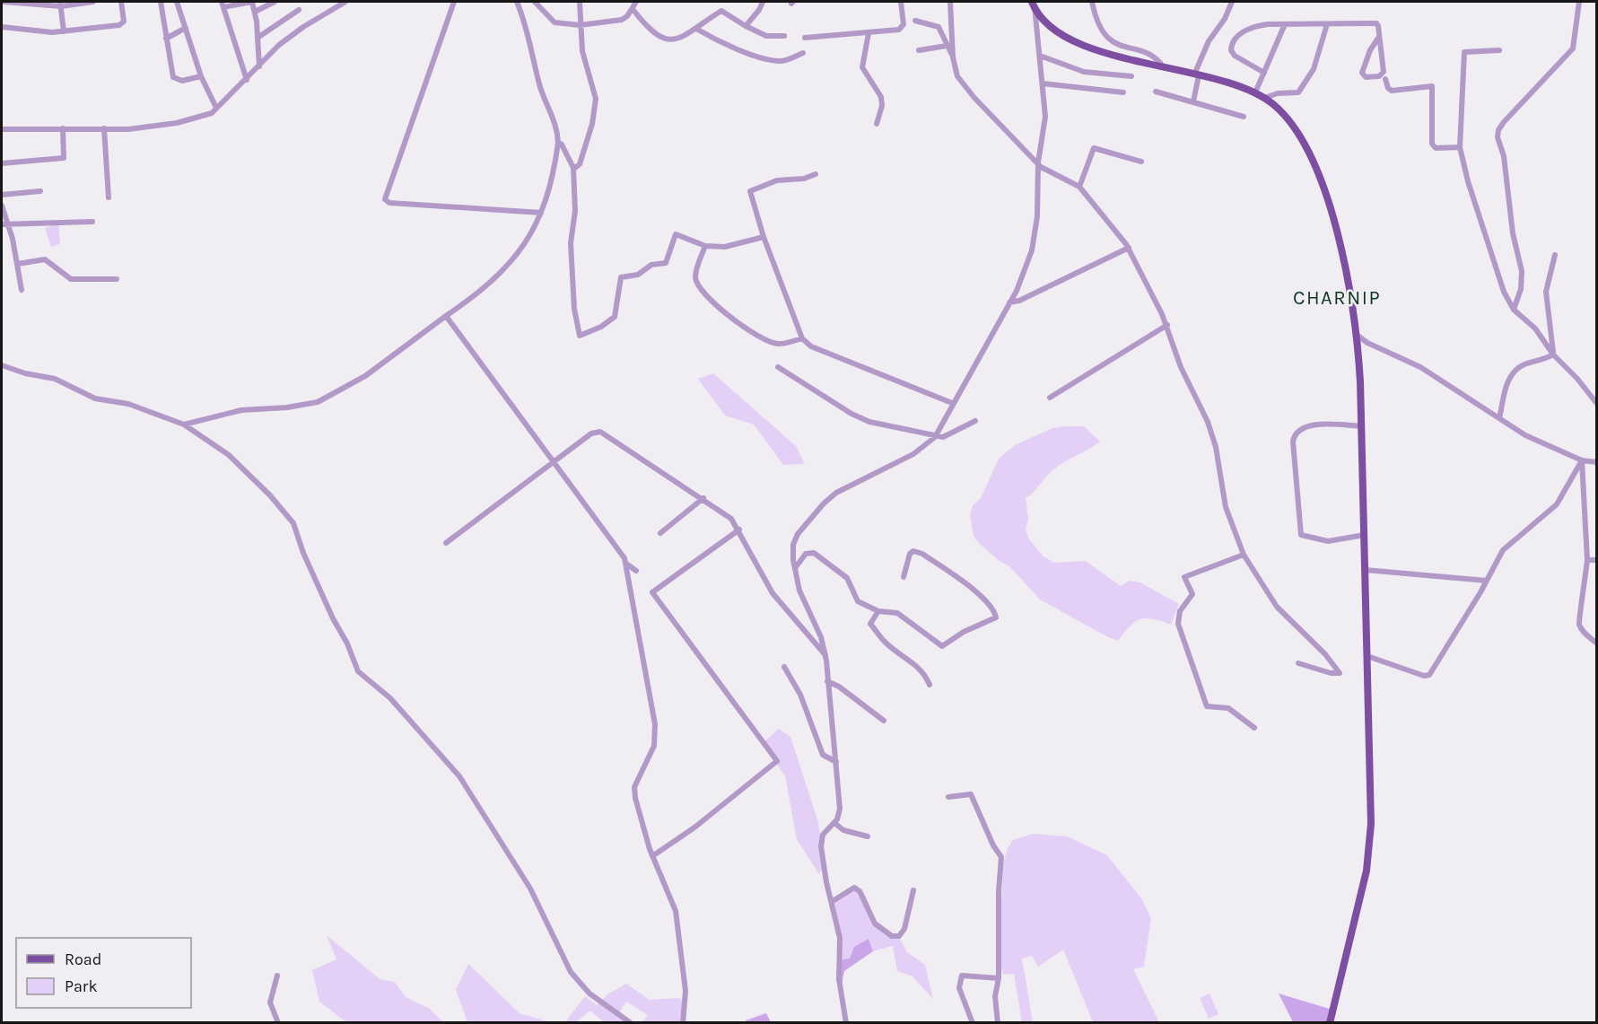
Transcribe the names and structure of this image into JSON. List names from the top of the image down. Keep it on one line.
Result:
{"districts":["CHARNIP"],"legend":["Road","Park"]}
